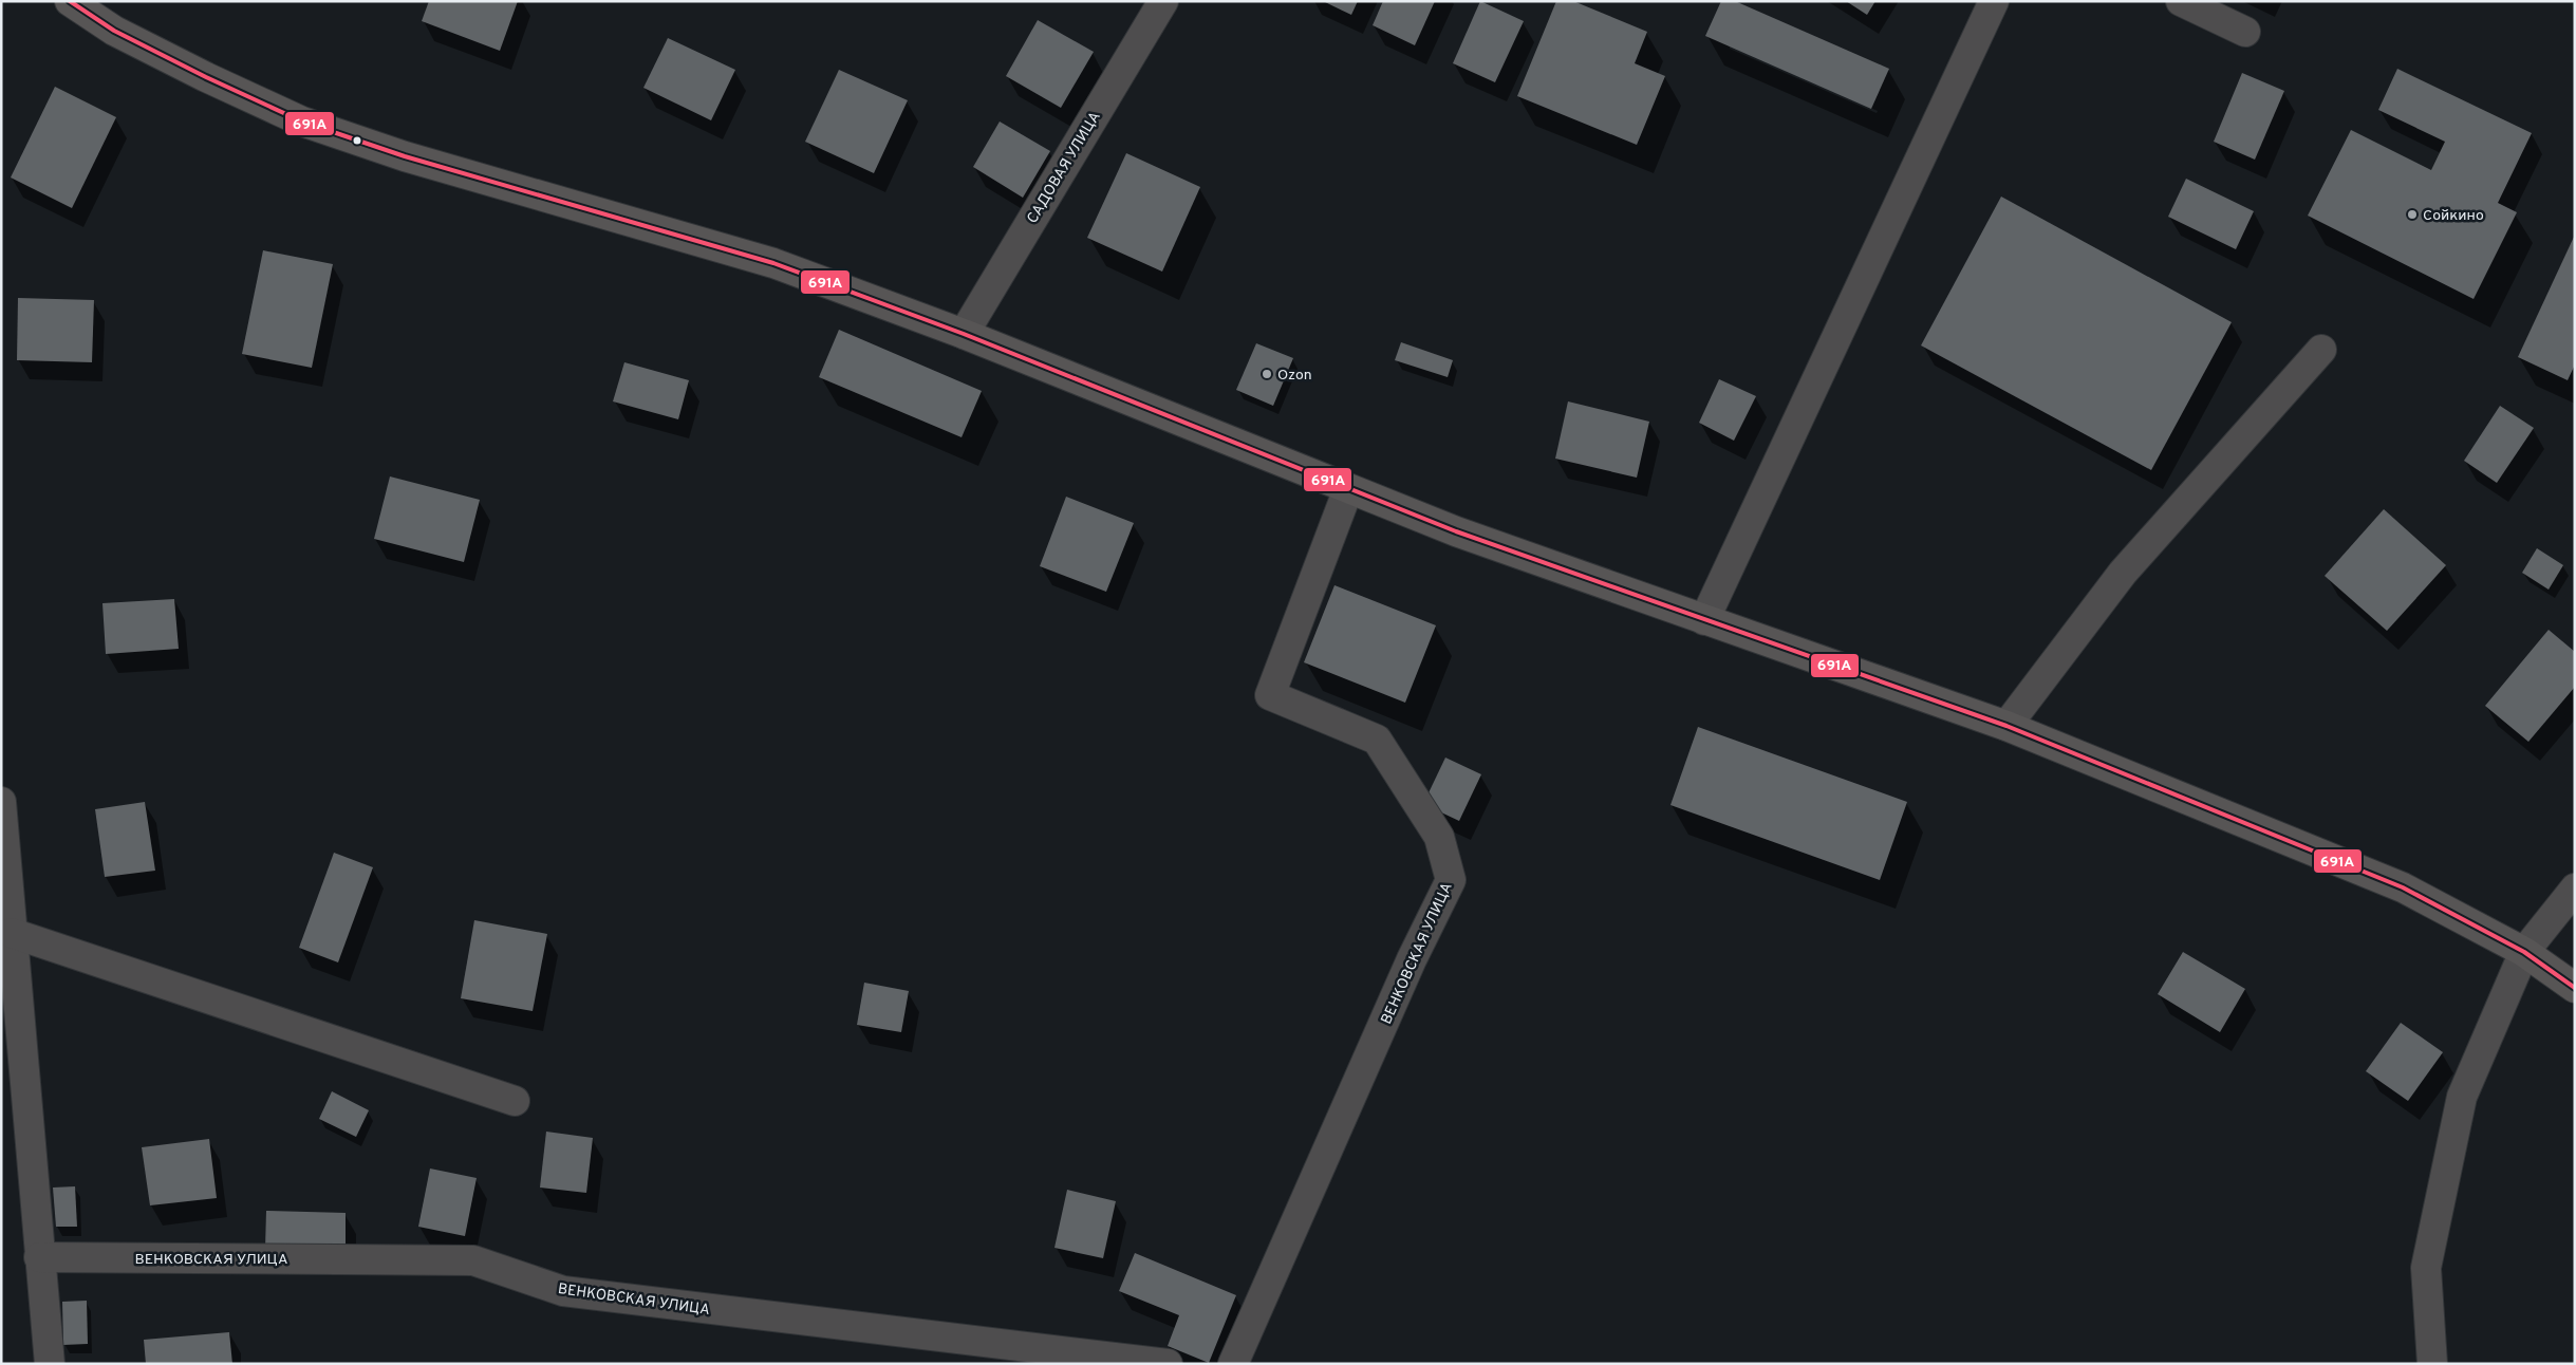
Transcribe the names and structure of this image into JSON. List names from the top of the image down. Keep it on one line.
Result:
{"streets":{"street":["САДОВАЯ УЛИЦА","ВЕНКОВСКАЯ УЛИЦА"]},"places":["Сойкино","Ozon"],"lines":["transit line 691А"]}
